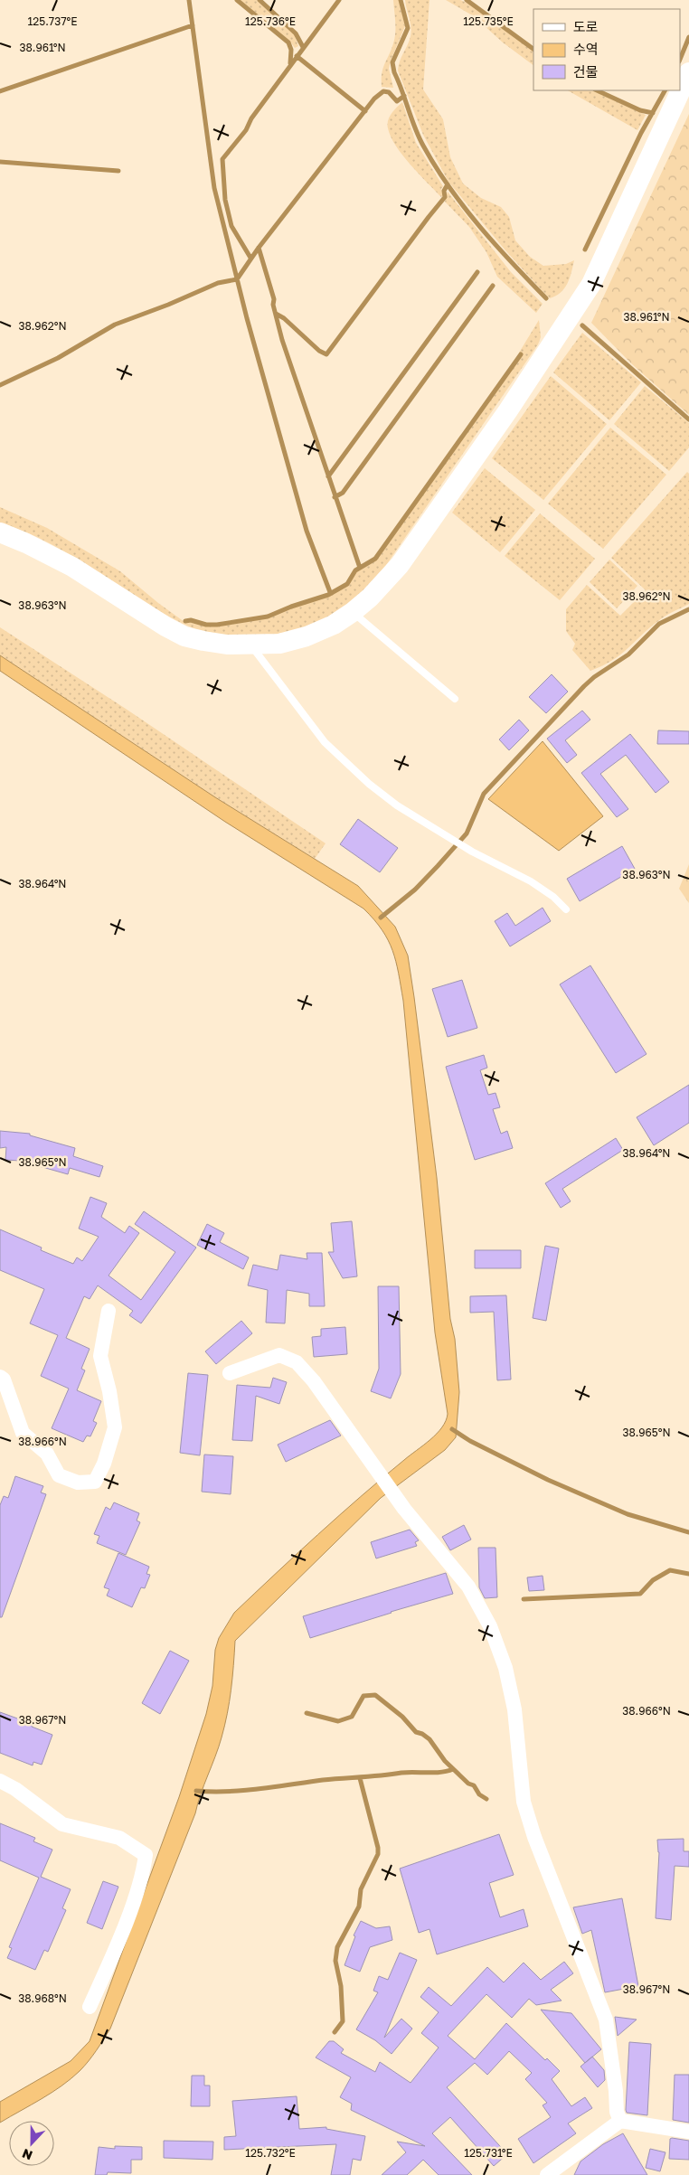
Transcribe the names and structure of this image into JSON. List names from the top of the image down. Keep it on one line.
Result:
{"legend":["도로","수역","건물"],"north":"bottom","coordinates":["125.737°E","125.736°E","125.735°E","38.961°N","38.962°N","38.963°N","38.964°N","38.965°N","38.966°N","38.967°N","38.968°N","125.732°E","125.731°E"]}
